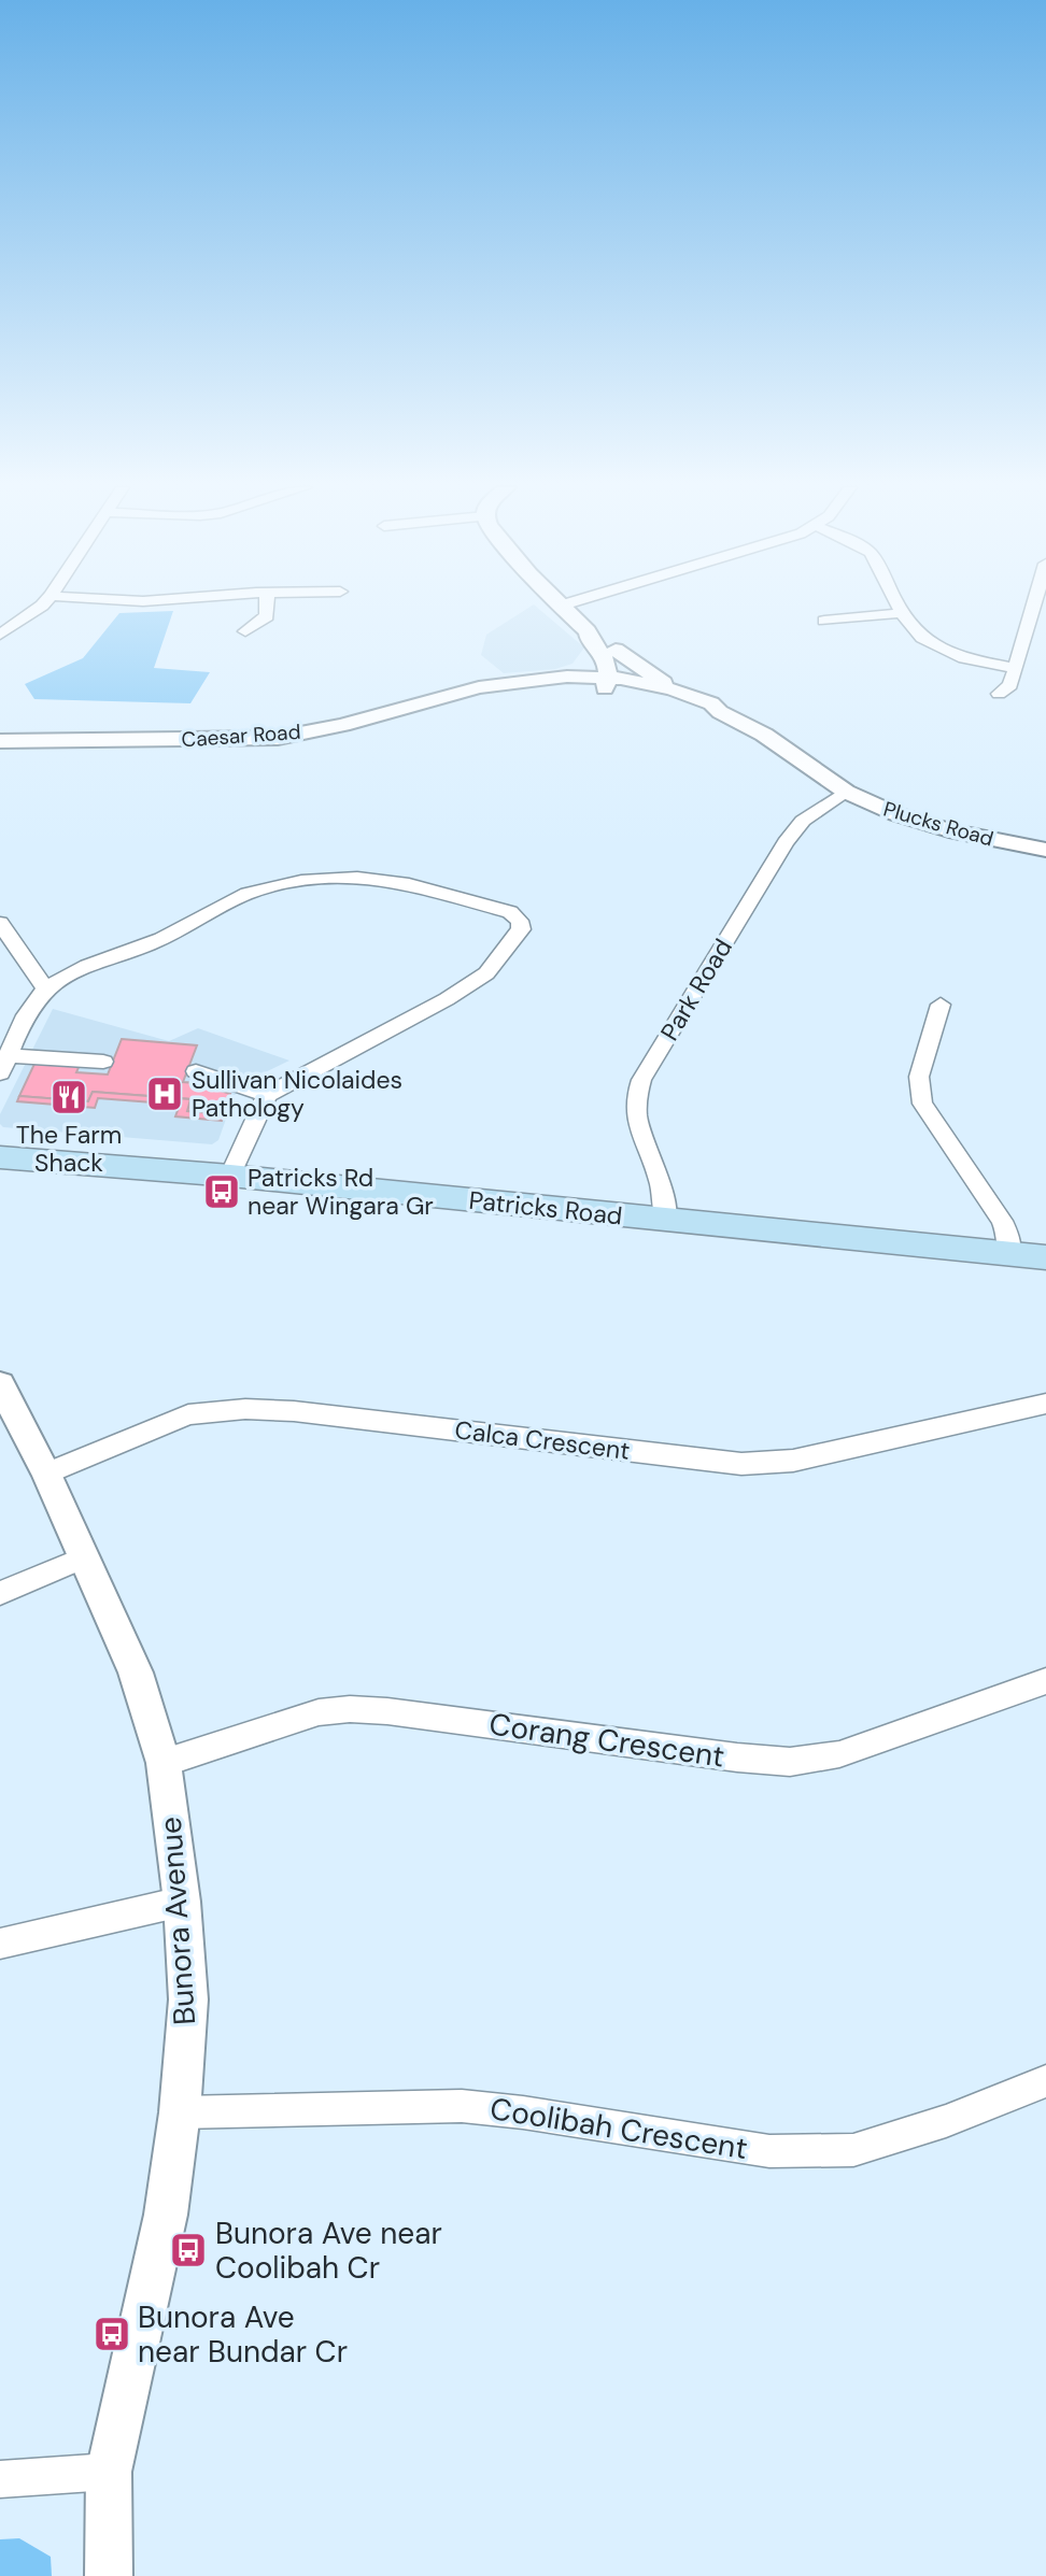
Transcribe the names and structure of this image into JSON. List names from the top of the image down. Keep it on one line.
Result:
{"streets":{"main road":["Patricks Road"],"street":["Caesar Road","Plucks Road","Park Road","Calca Crescent","Corang Crescent","Bunora Avenue","Coolibah Crescent"]},"crossings":[["Caesar Road","Plucks Road"],["Plucks Road","Park Road"],["Park Road","Patricks Road"],["Calca Crescent","Bunora Avenue"],["Corang Crescent","Bunora Avenue"],["Bunora Avenue","Coolibah Crescent"]],"places":{"hospital":["Sullivan Nicolaides Pathology"],"restaurant":["The Farm Shack"],"bus stop":["Patricks Rd near Wingara Gr","Bunora Ave near Coolibah Cr","Bunora Ave near Bundar Cr"]}}
